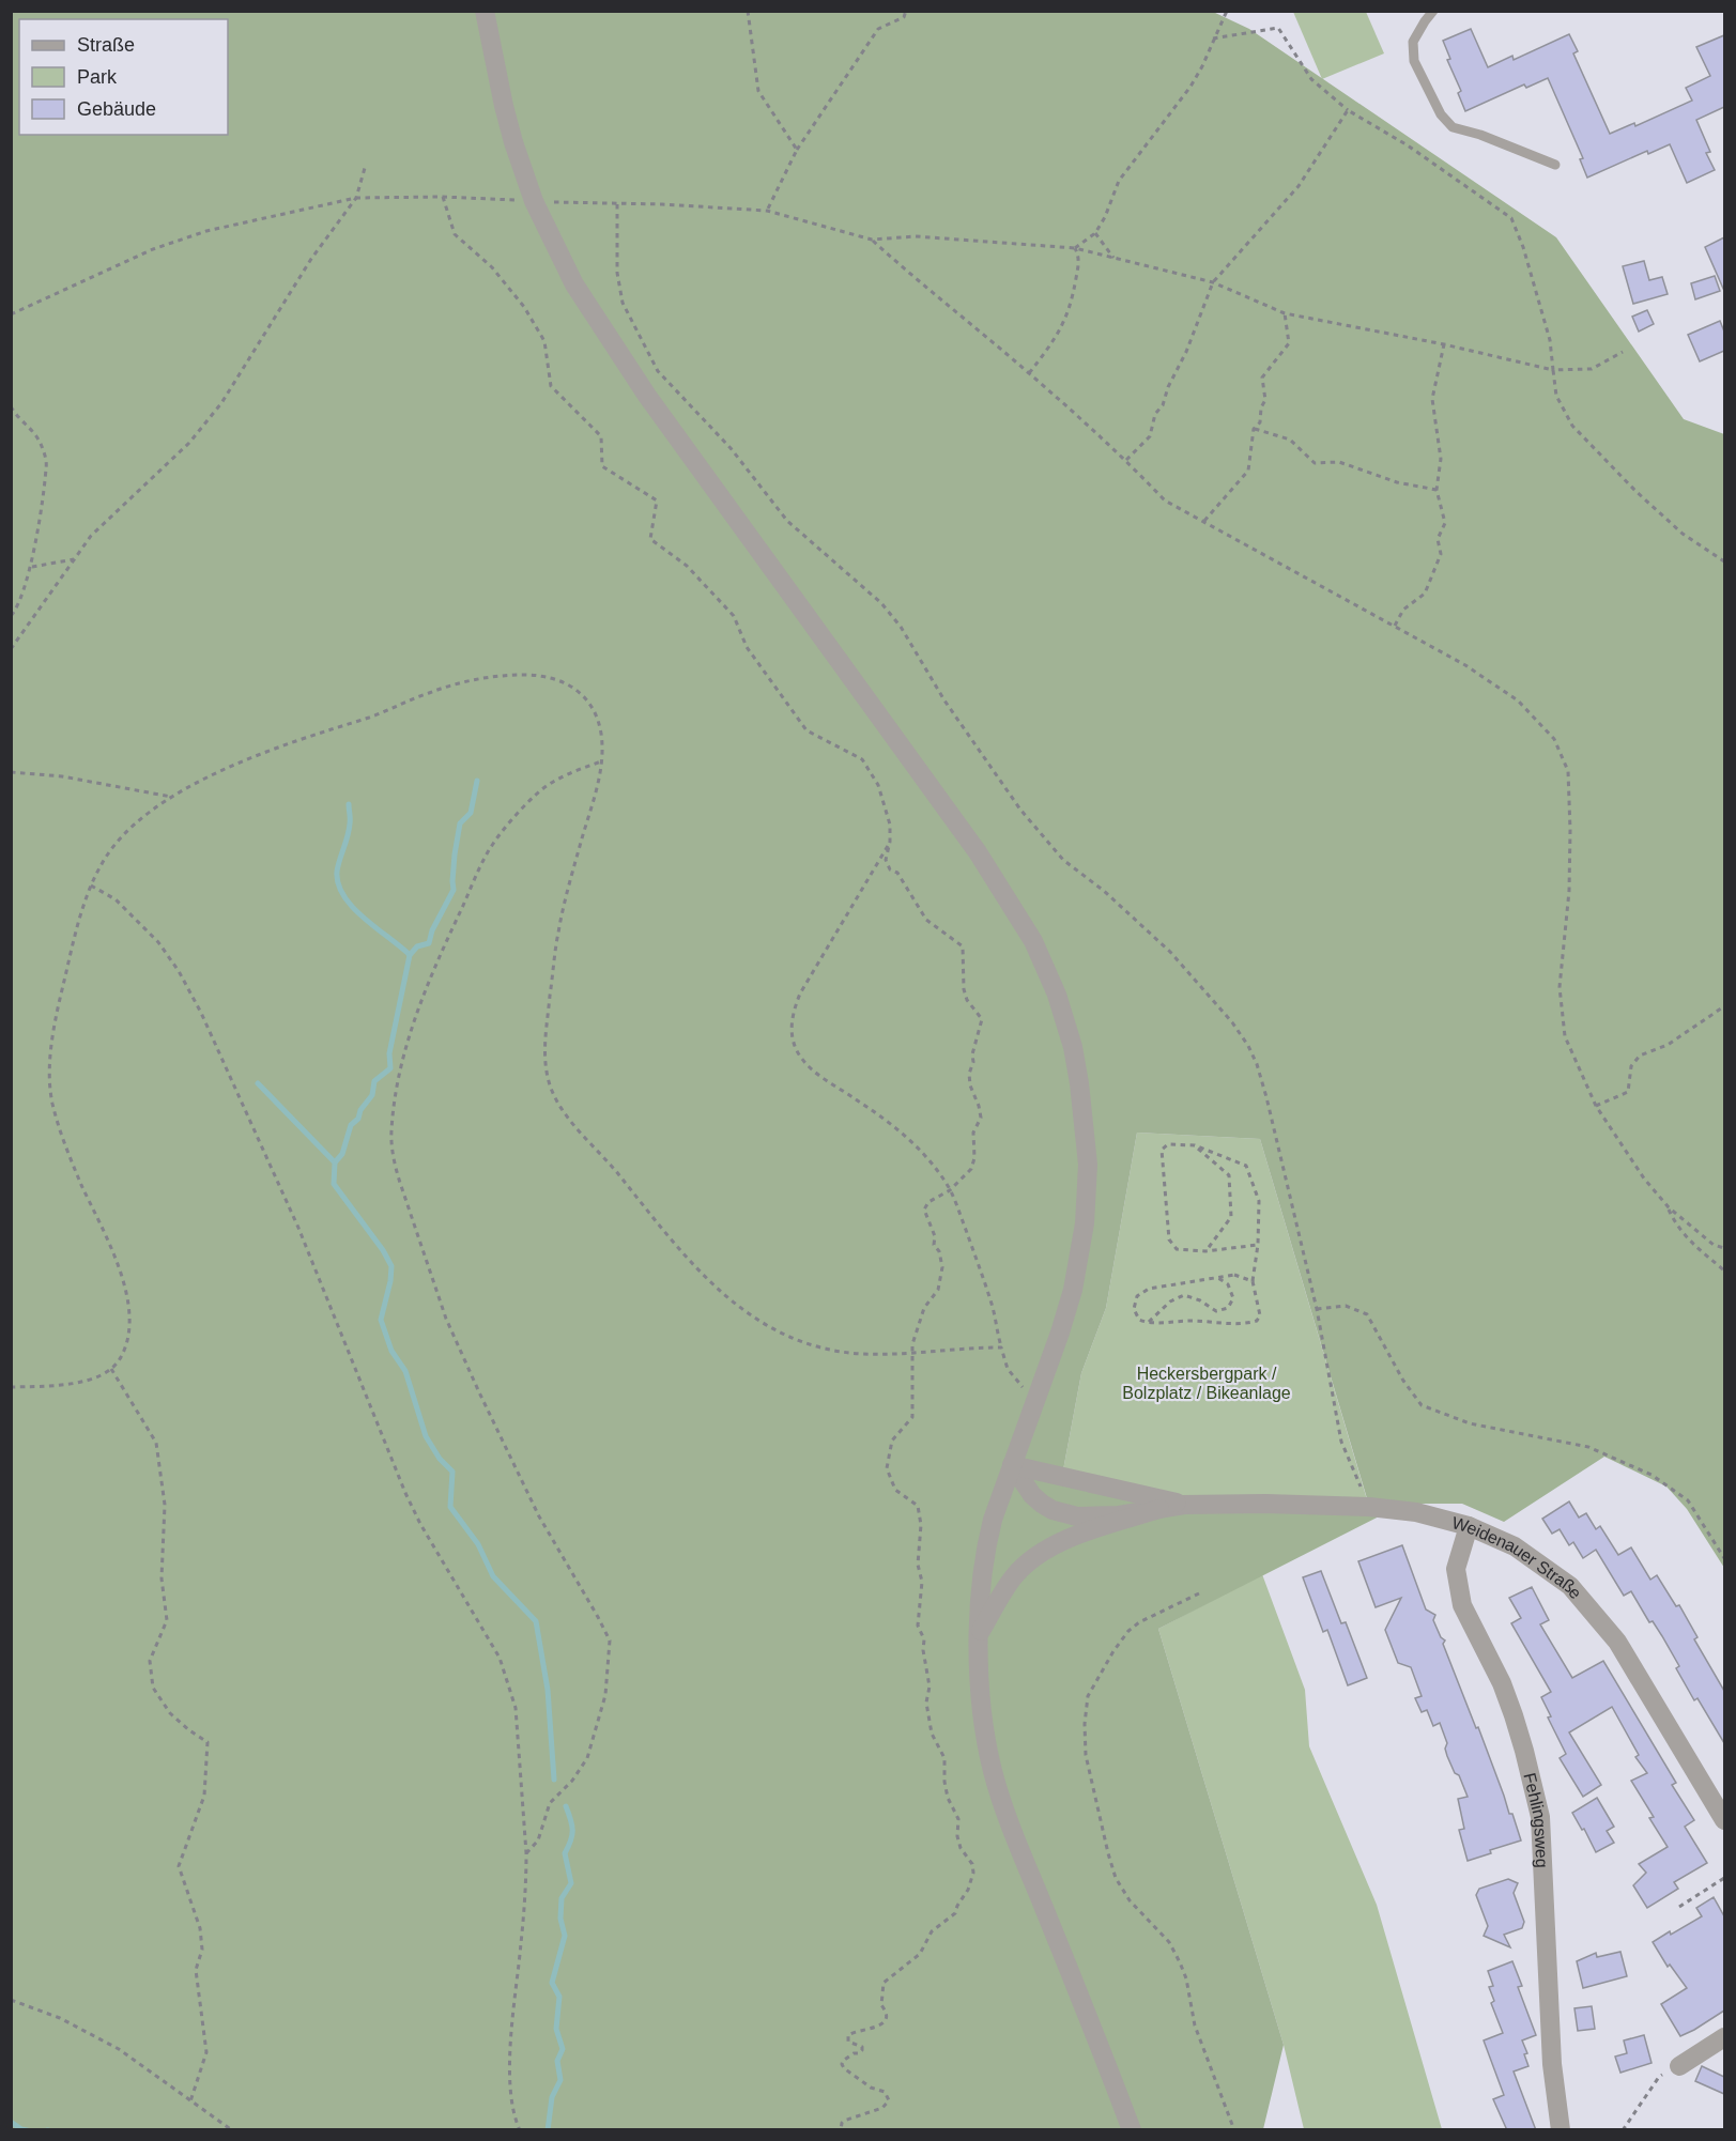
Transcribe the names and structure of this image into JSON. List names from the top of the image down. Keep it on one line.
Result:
{"streets":{"street":["Weidenauer Straße","Fehlingsweg"]},"crossings":[["Weidenauer Straße","Fehlingsweg"]],"parks":["Heckersbergpark / Bolzplatz / Bikeanlage"],"legend":["Straße","Park","Gebäude"]}
